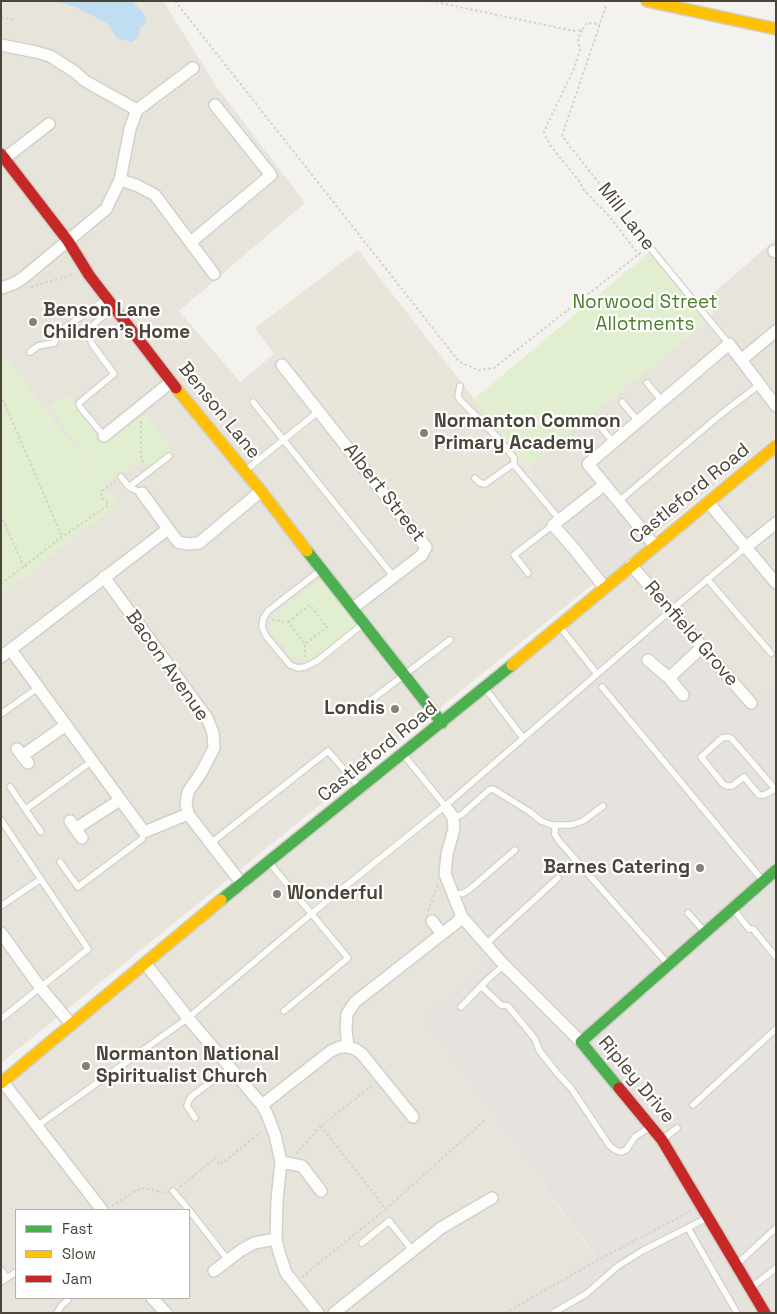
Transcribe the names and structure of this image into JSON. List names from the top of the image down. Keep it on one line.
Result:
{"streets":{"main road":["Benson Lane","Castleford Road","Ripley Drive"],"street":["Mill Lane","Albert Street","Renfield Grove","Bacon Avenue"]},"crossings":[["Benson Lane","Albert Street"],["Benson Lane","Castleford Road"],["Castleford Road","Renfield Grove"]],"parks":["Norwood Street Allotments"],"places":["Benson Lane Children's Home","Normanton Common Primary Academy","Londis","Barnes Catering","Wonderful","Normanton National Spiritualist Church"],"legend":["Fast","Slow","Jam"]}
